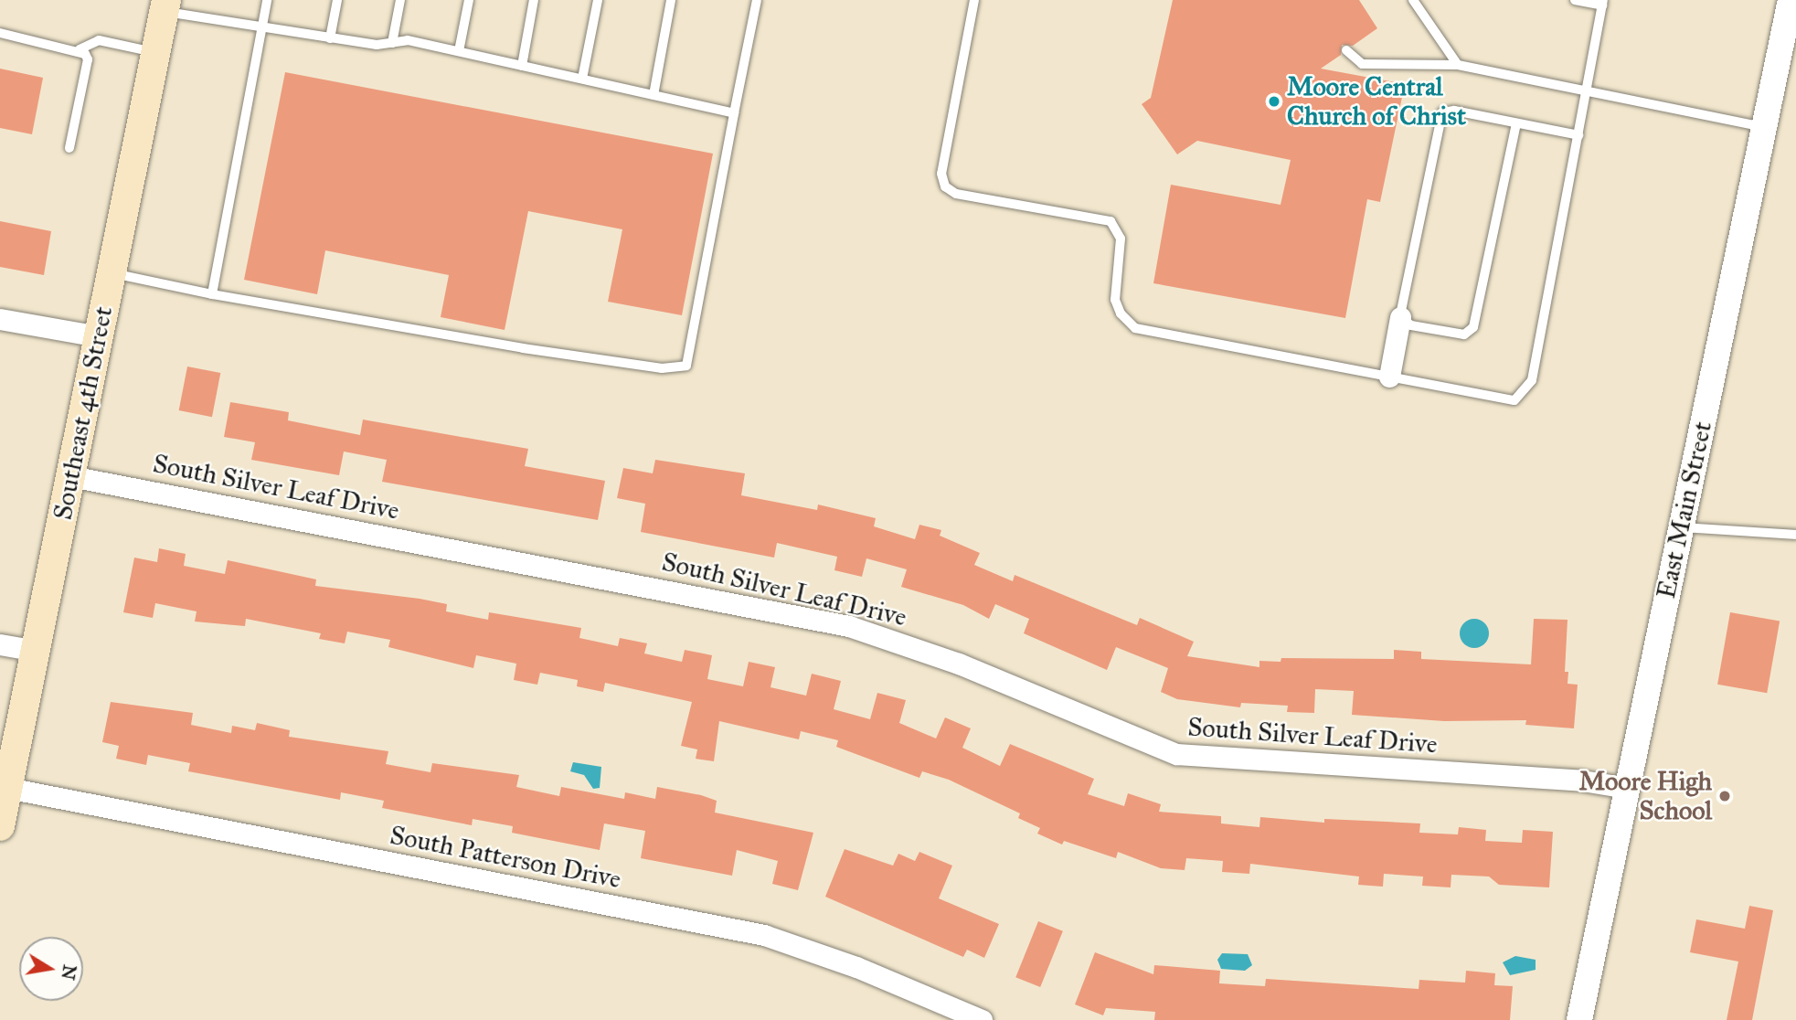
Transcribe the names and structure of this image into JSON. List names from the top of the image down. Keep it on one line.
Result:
{"streets":{"main road":["Southeast 4th Street"],"street":["South Silver Leaf Drive","East Main Street","South Patterson Drive"]},"crossings":[["Southeast 4th Street","South Silver Leaf Drive"],["Southeast 4th Street","South Patterson Drive"],["South Silver Leaf Drive","East Main Street"]],"places":["Moore Central Church of Christ","Moore High School"],"north":"right"}
